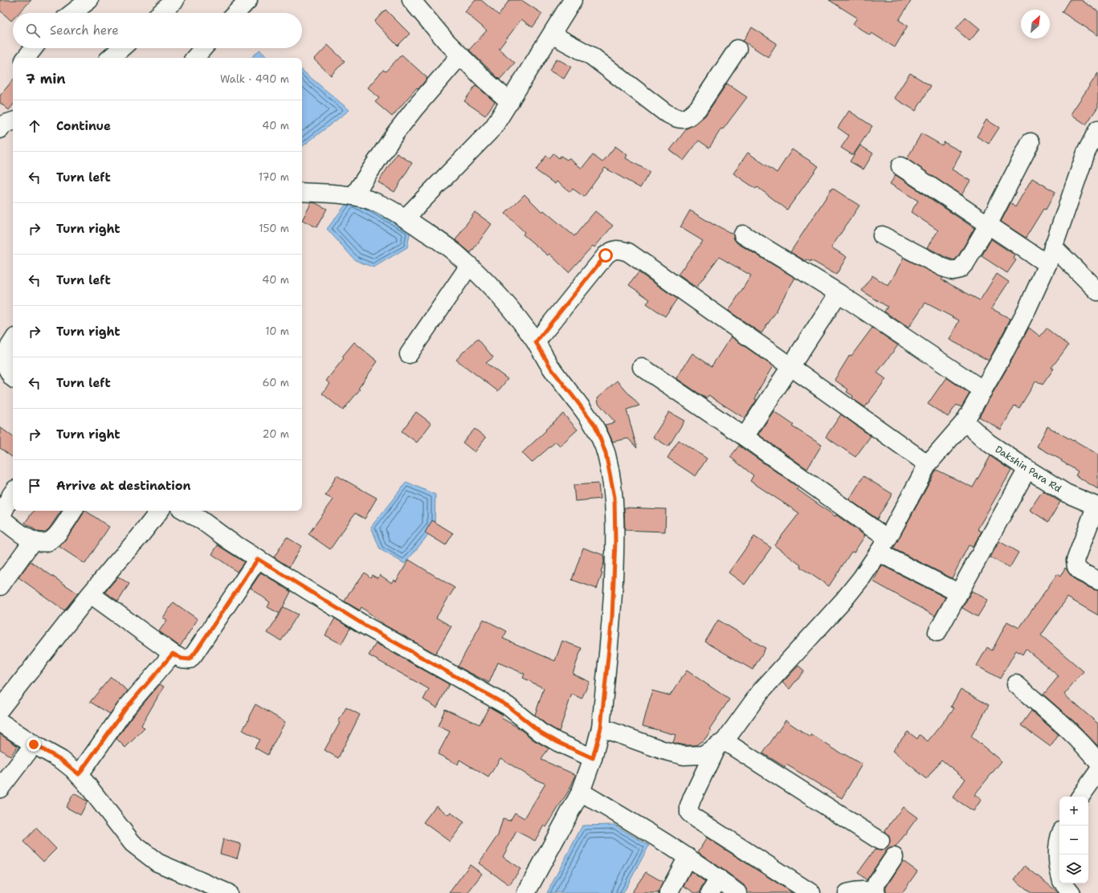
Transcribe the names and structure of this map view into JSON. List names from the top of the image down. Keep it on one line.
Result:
{"streets":{"street":["Dakshin Para Rd"]},"north":"top right","page":{"search":"Search here","heading":["7 min","Walk · 490 m"],"list":[["Continue","40 m"],["Turn left","170 m"],["Turn right","150 m"],["Turn left","40 m"],["Turn right","10 m"],["Turn left","60 m"],["Turn right","20 m"],"Arrive at destination"],"map_buttons":["+","−"]}}
